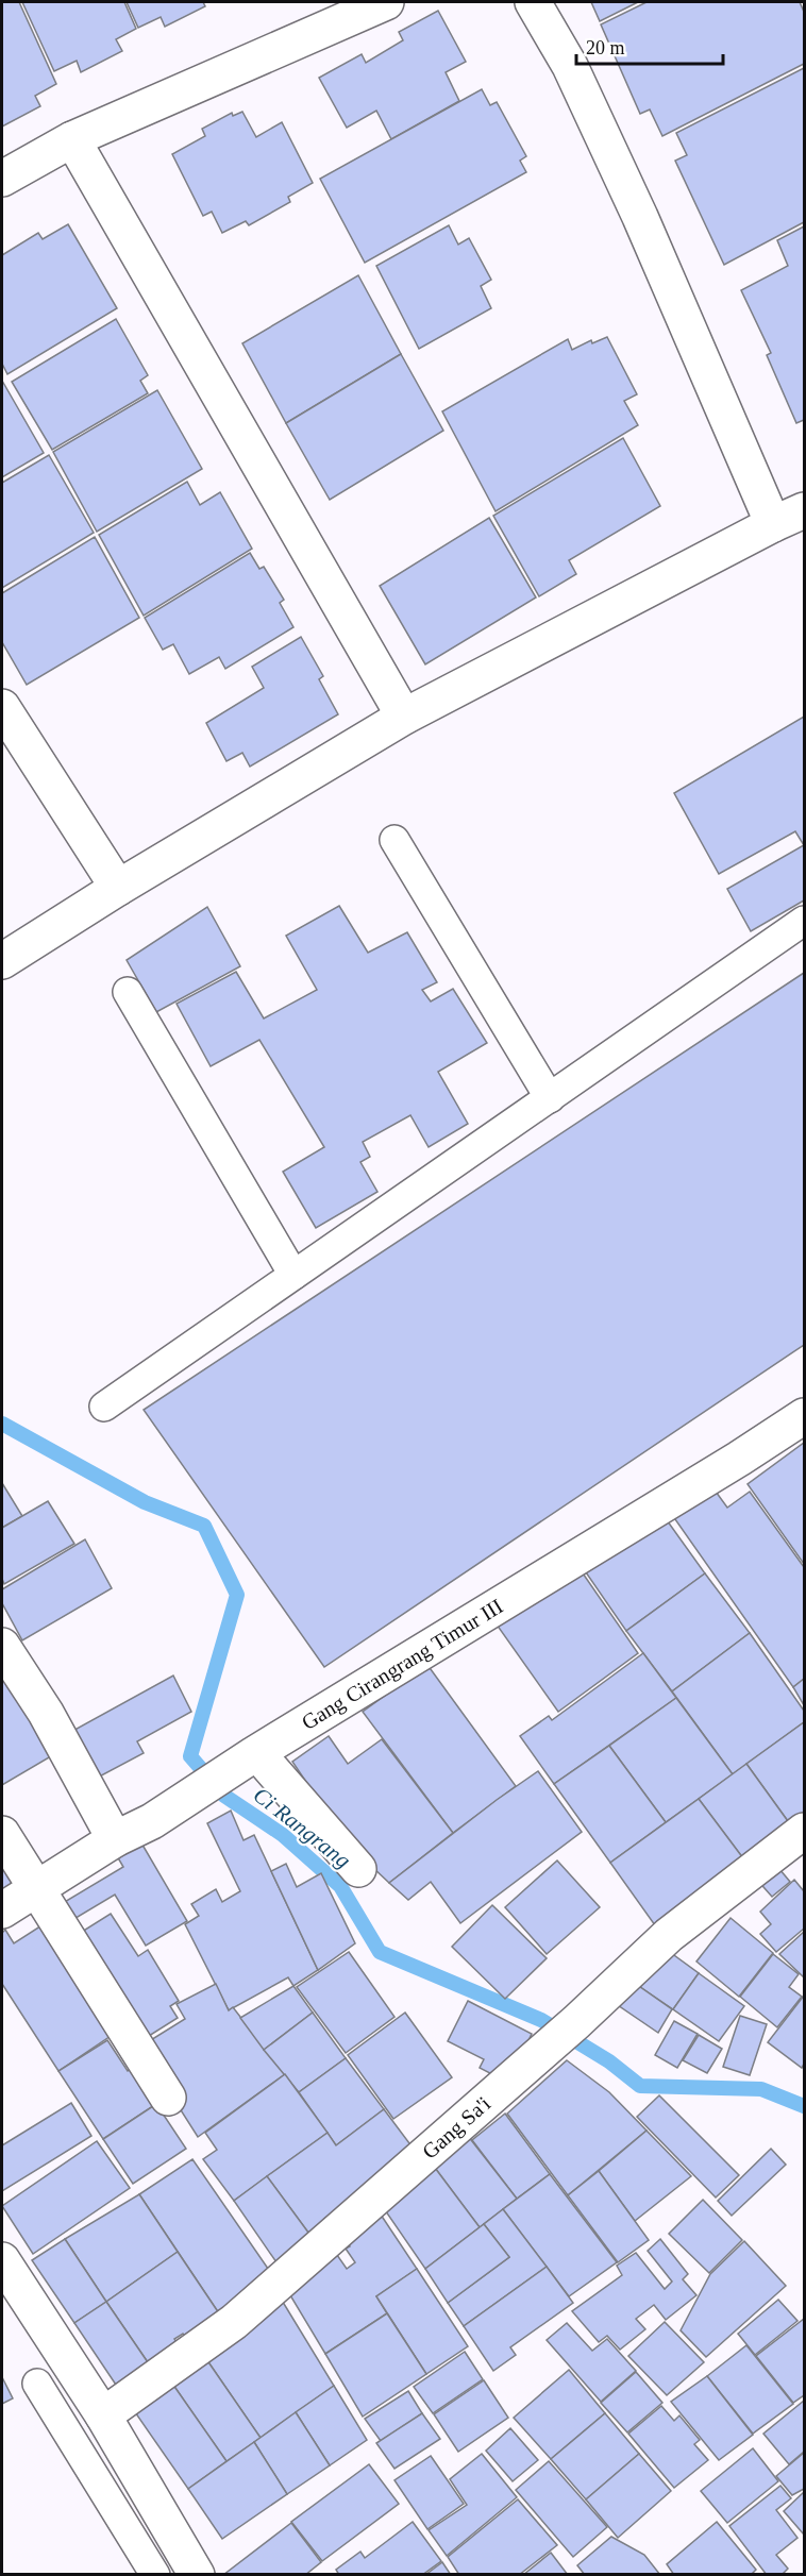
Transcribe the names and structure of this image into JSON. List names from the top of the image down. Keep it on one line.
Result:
{"streets":{"street":["Gang Cirangrang Timur III","Gang Sa'i"]},"water":["Ci Rangrang"],"scale_bar":"20 m"}
